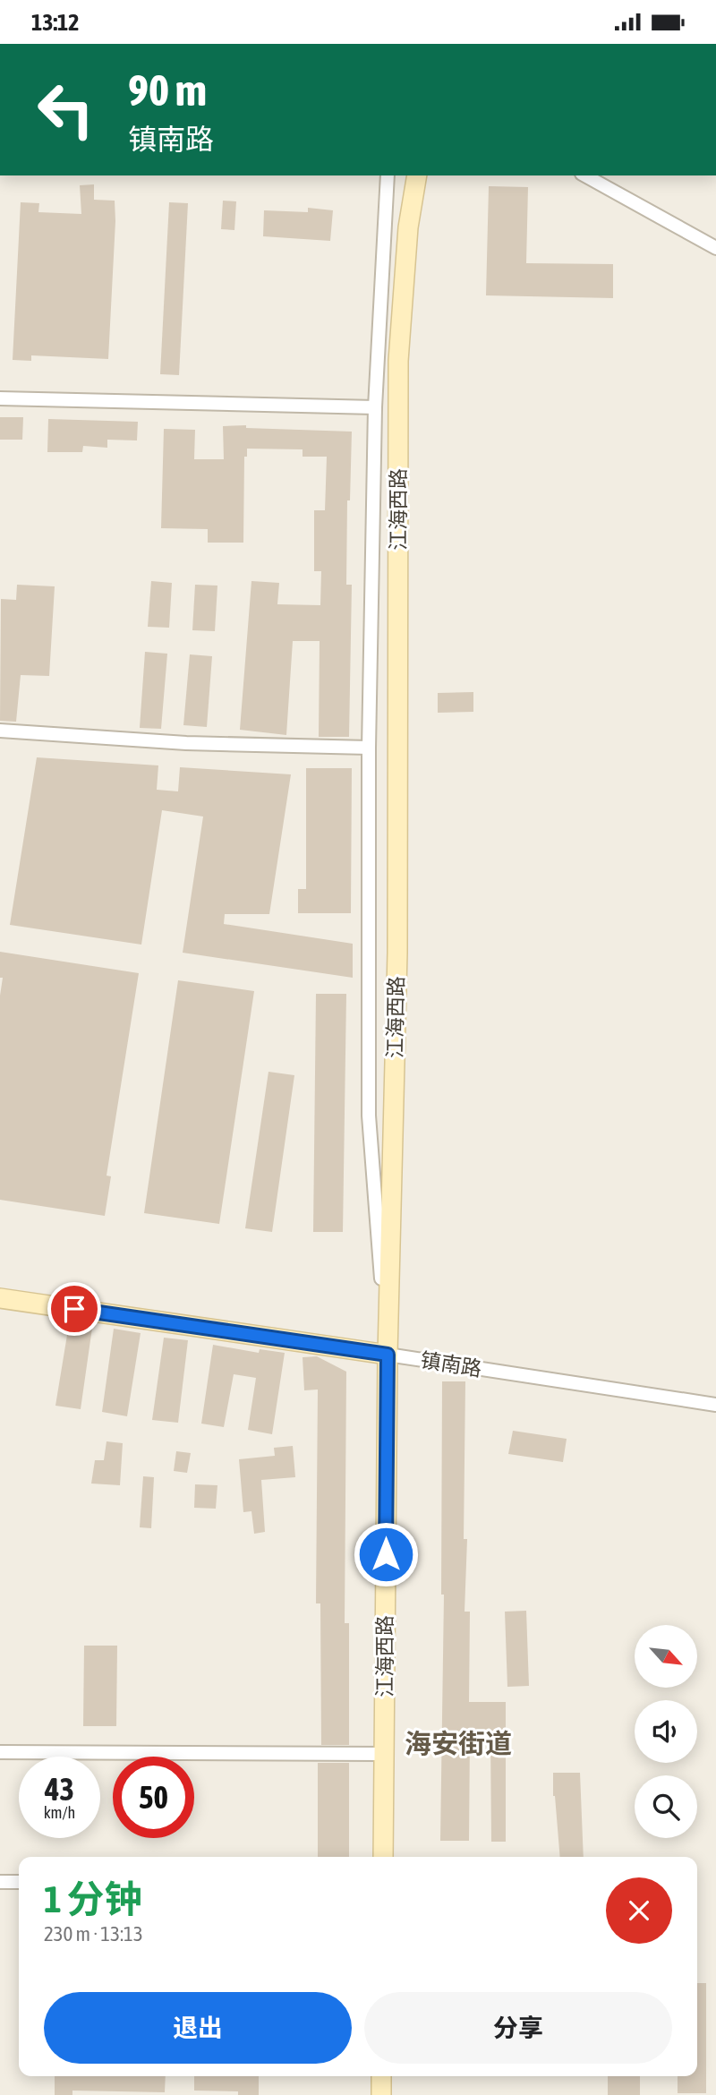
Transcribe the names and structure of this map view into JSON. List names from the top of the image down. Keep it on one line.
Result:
{"streets":{"main road":["江海西路","镇南路"]},"crossings":[["江海西路","镇南路"]],"districts":["海安街道"],"north":"bottom right","page":{"status":"13:12","turn":["90 m","镇南路"],"speed":"43 km/h","limit":"50","heading":["1 分钟","230 m · 13:13"],"buttons":["退出","分享"]}}
